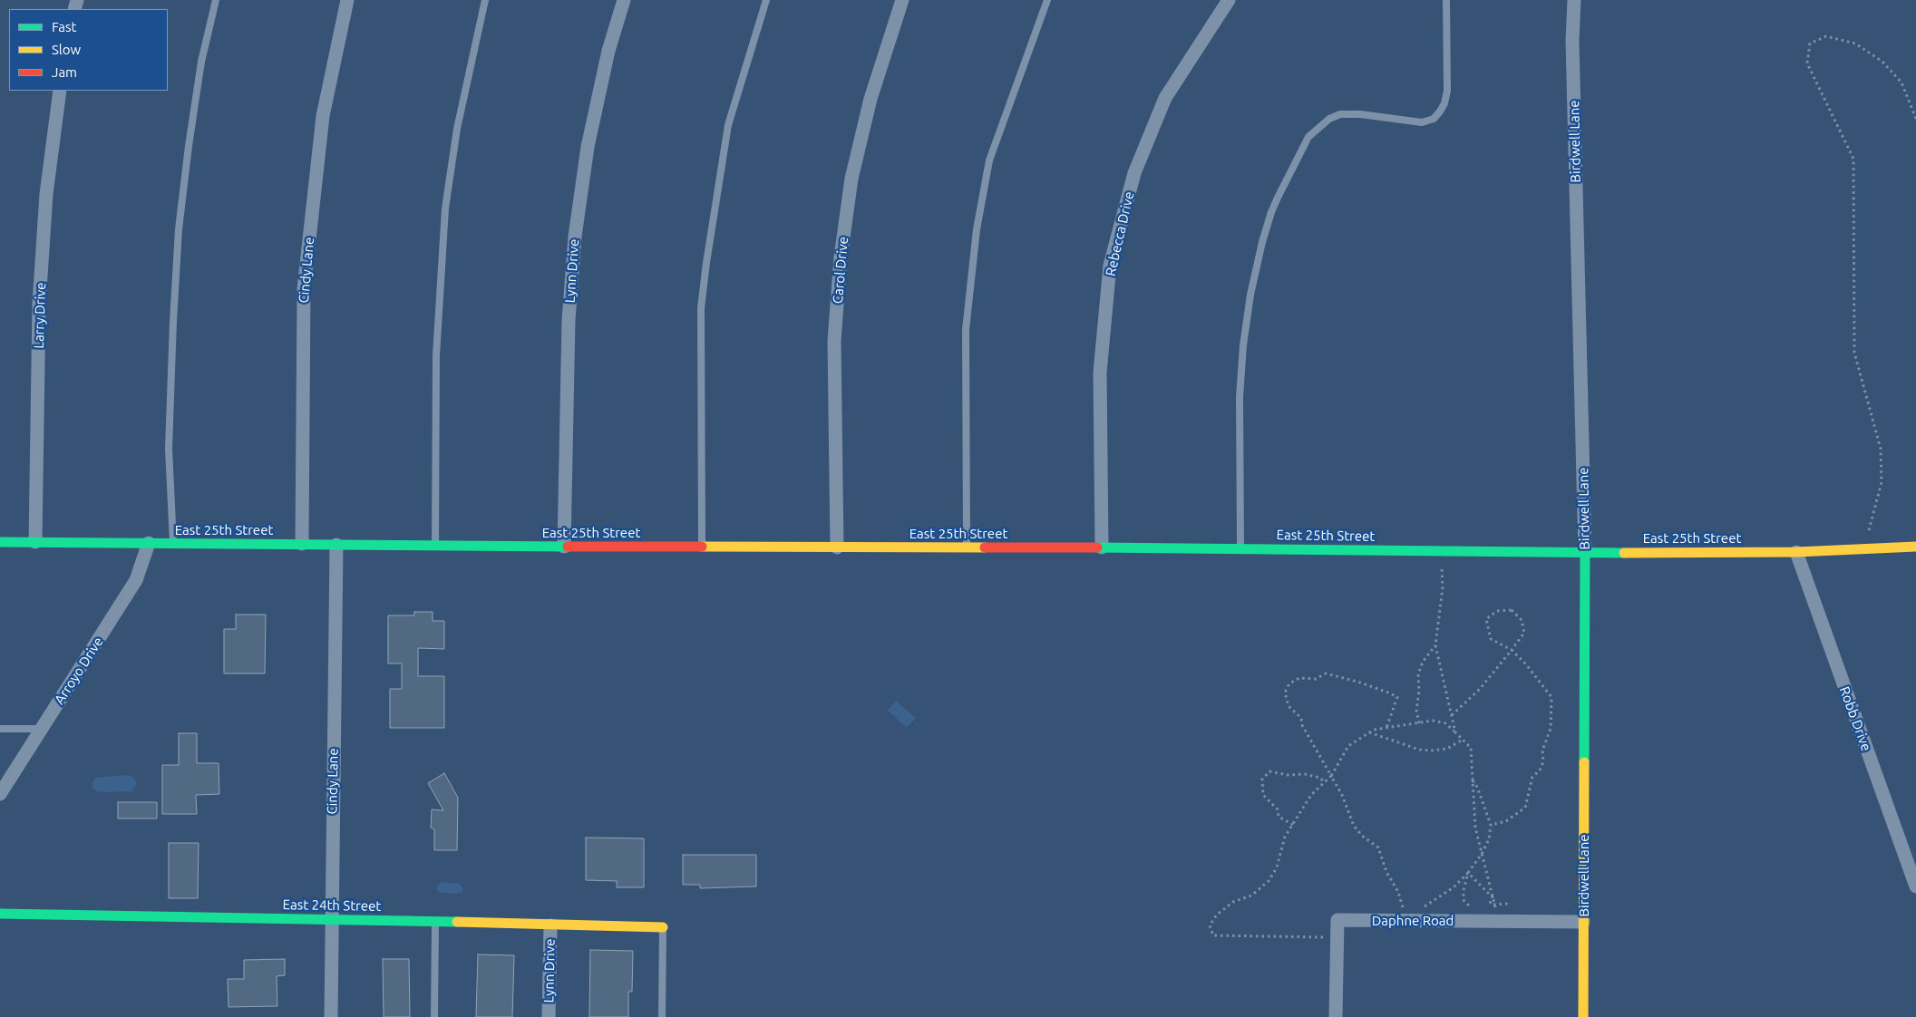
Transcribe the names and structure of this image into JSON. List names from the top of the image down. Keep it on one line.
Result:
{"streets":{"street":["Birdwell Lane","Rebecca Drive","Cindy Lane","Carol Drive","Lynn Drive","Larry Drive","East 25th Street","Arroyo Drive","Robb Drive","East 24th Street","Daphne Road"]},"crossings":[["Birdwell Lane","East 25th Street"],["Birdwell Lane","Daphne Road"],["Rebecca Drive","East 25th Street"],["Cindy Lane","East 25th Street"],["Cindy Lane","East 24th Street"],["Carol Drive","East 25th Street"],["Lynn Drive","East 25th Street"],["Lynn Drive","East 24th Street"],["Larry Drive","East 25th Street"],["East 25th Street","Arroyo Drive"],["East 25th Street","Robb Drive"]],"legend":["Fast","Slow","Jam"]}
